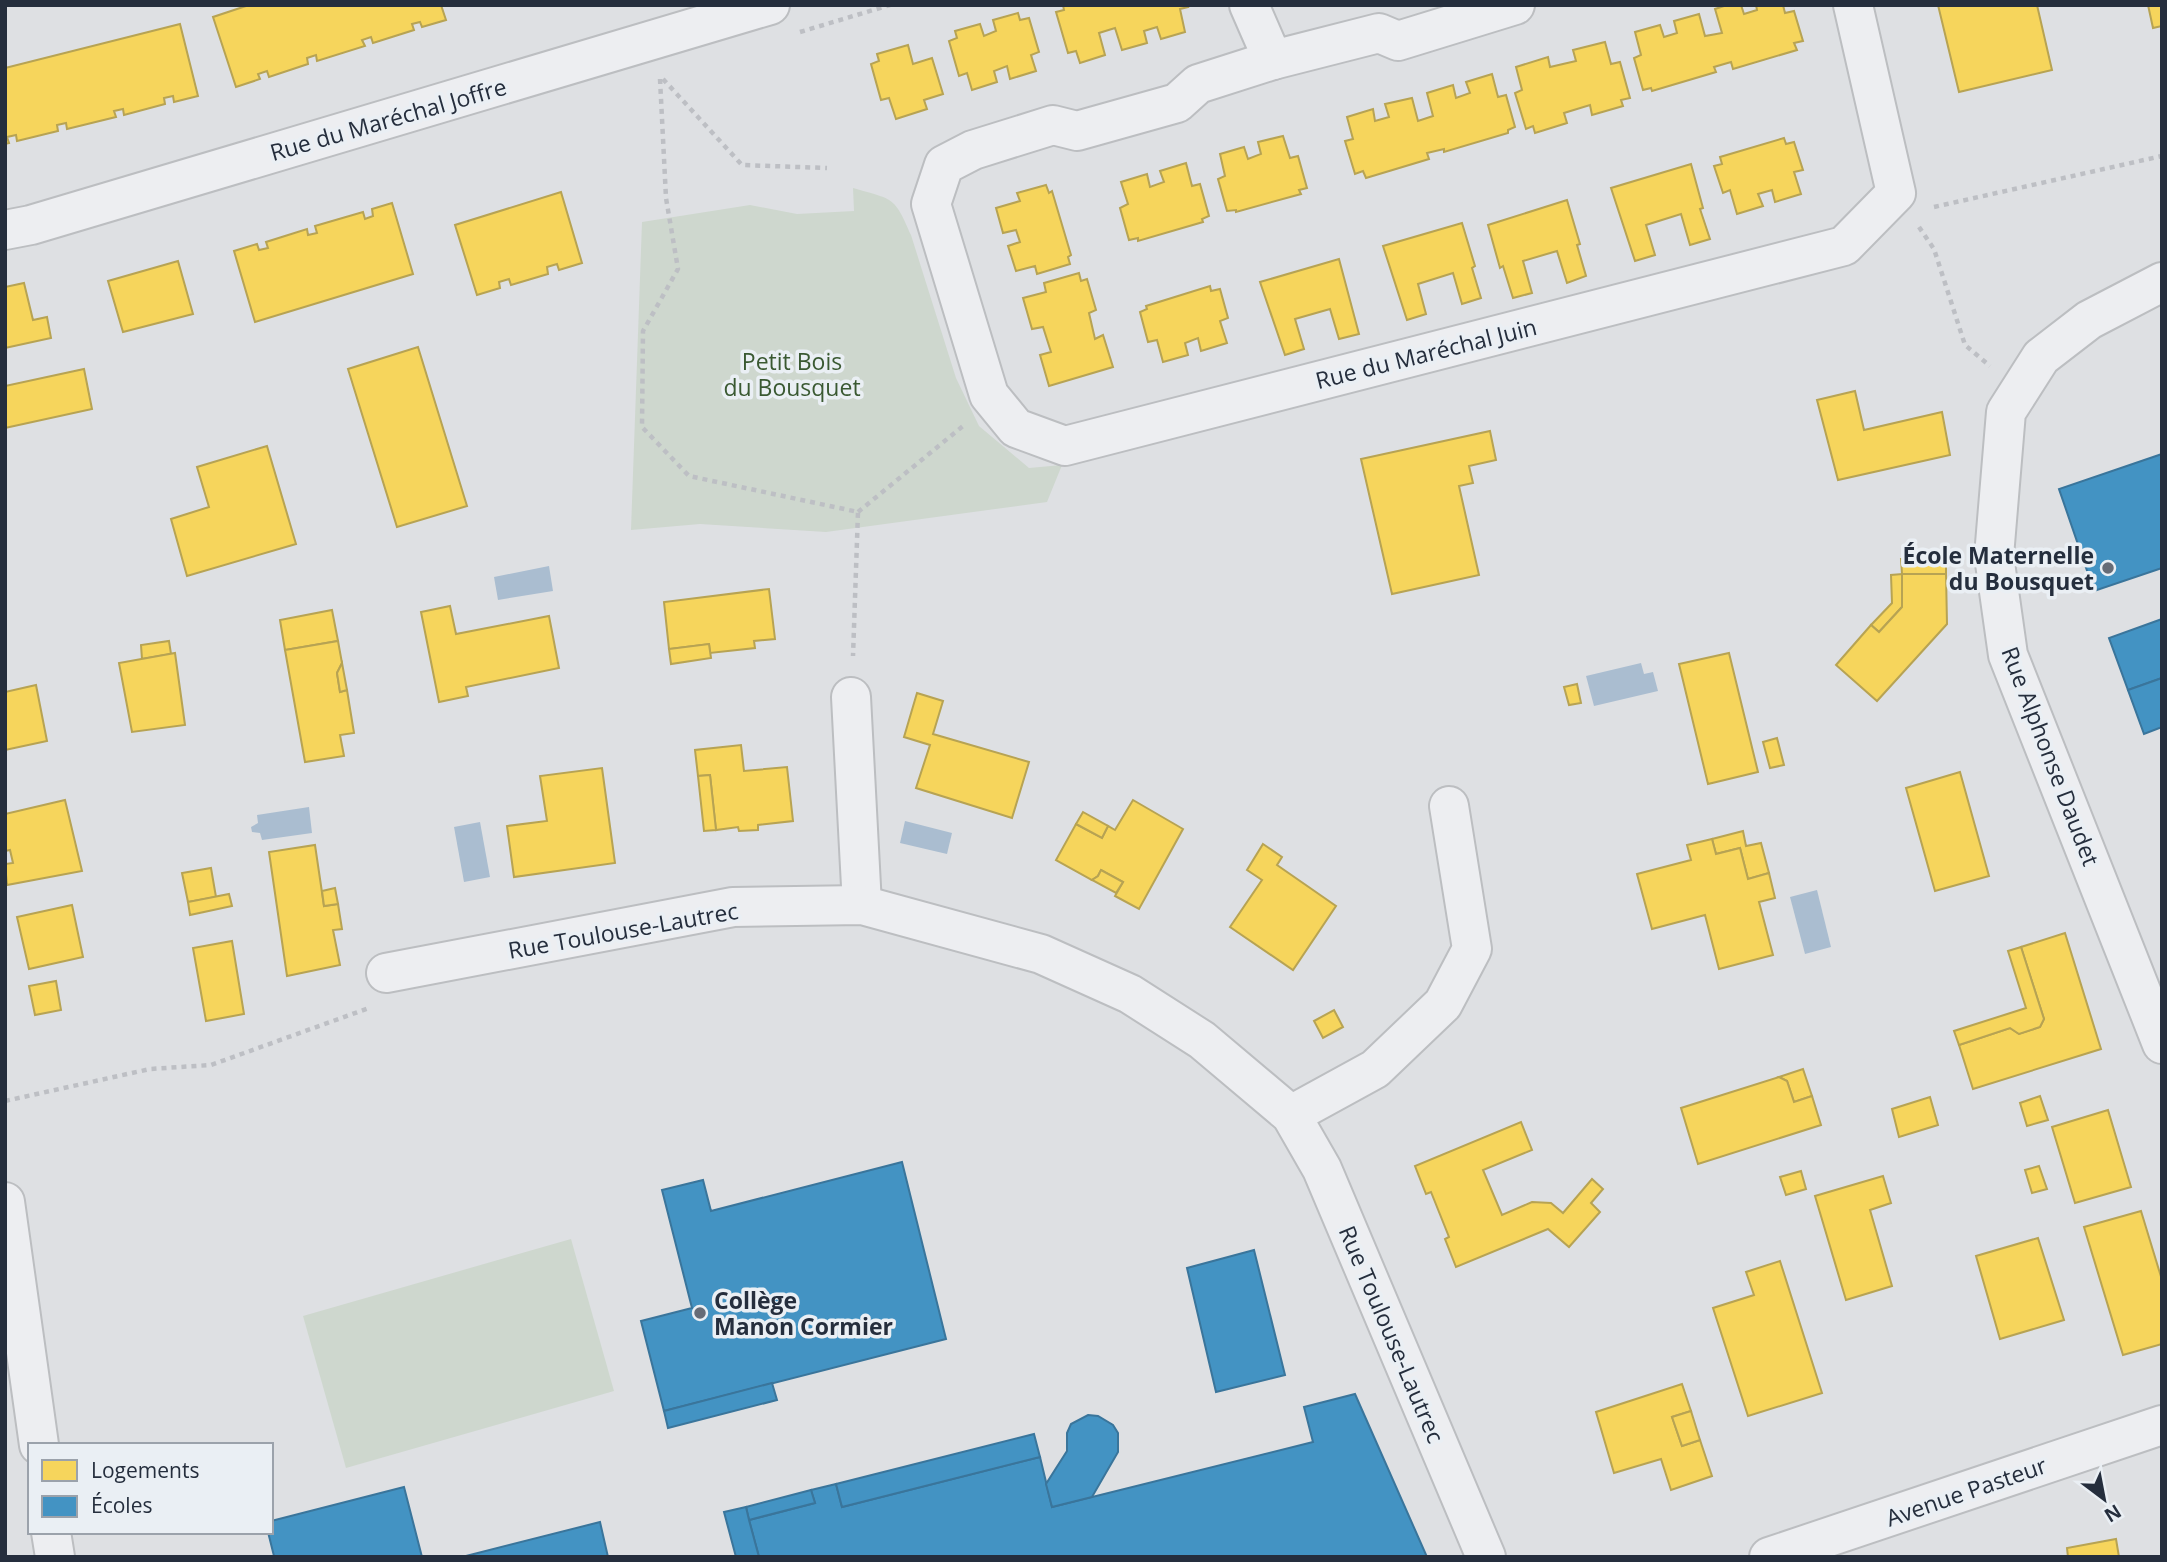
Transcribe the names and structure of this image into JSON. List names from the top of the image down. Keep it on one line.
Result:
{"streets":{"street":["Rue du Maréchal Joffre","Rue du Maréchal Juin","Rue Alphonse Daudet","Rue Toulouse-Lautrec","Avenue Pasteur"]},"parks":["Petit Bois du Bousquet"],"places":["École Maternelle du Bousquet","Collège Manon Cormier"],"legend":["Logements","Écoles"],"north":"bottom right"}
